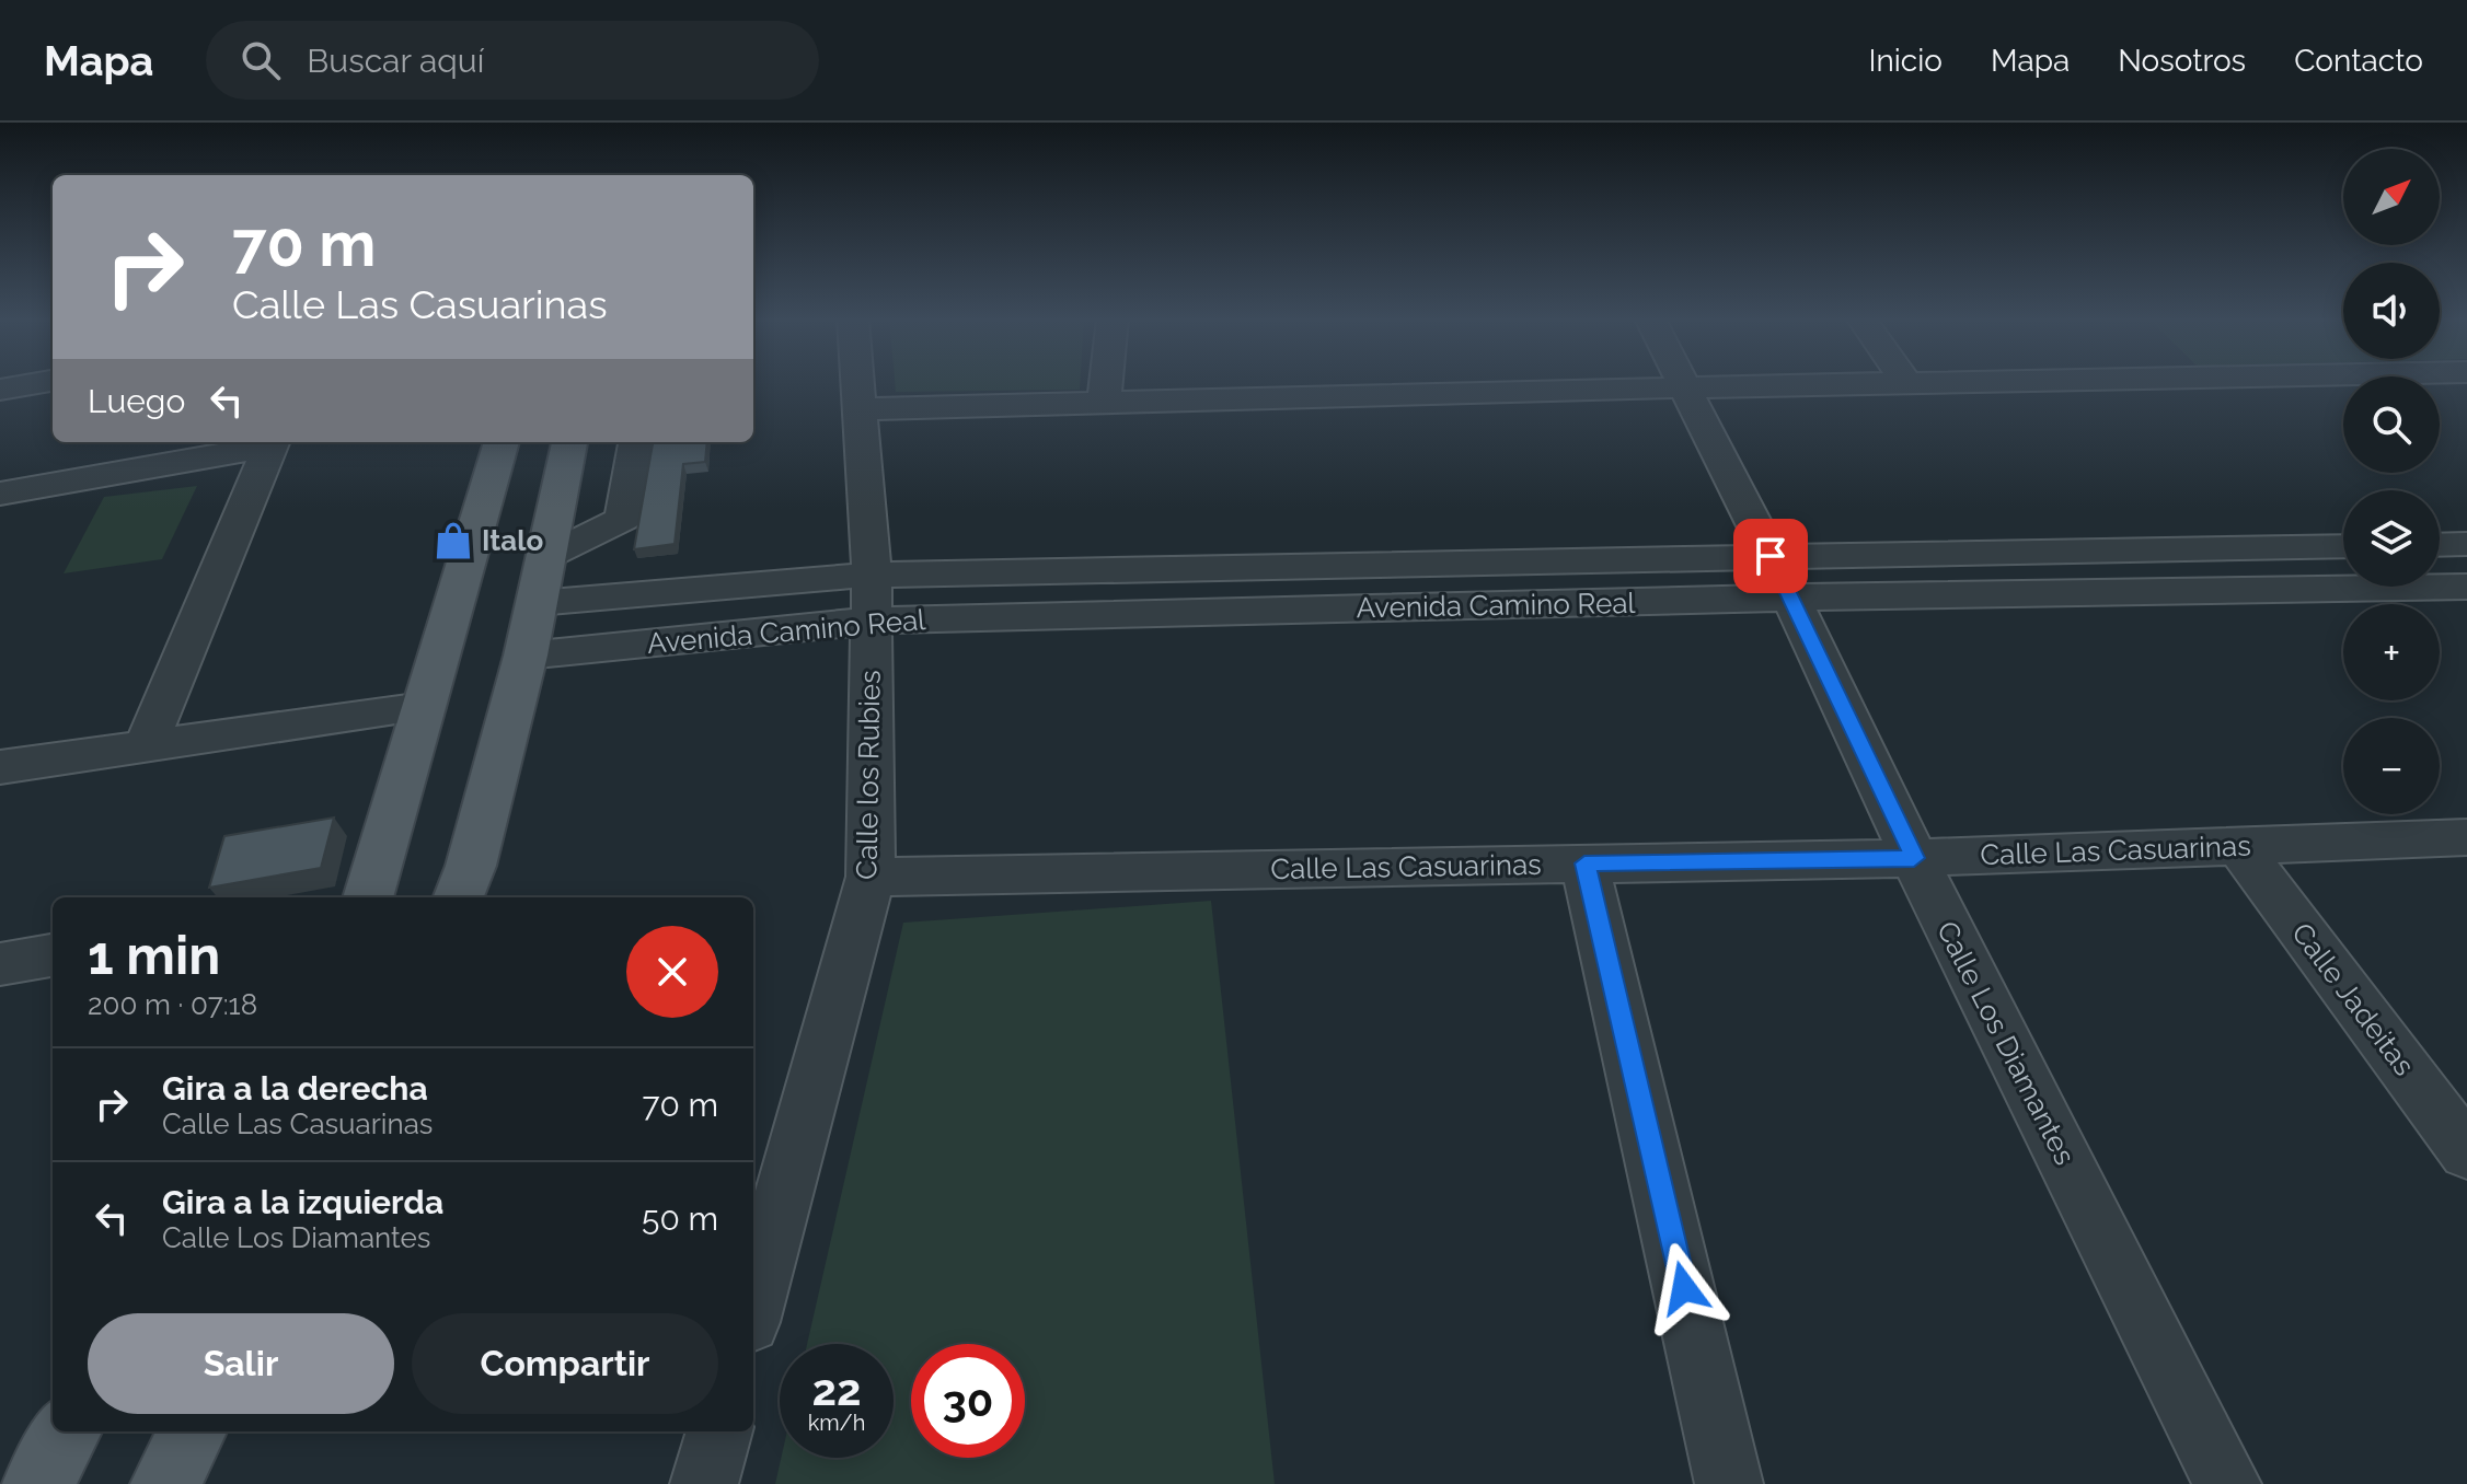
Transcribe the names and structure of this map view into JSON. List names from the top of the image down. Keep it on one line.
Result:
{"streets":{"street":["Avenida Camino Real","Calle los Rubies","Calle Las Casuarinas","Calle Jadeitas","Calle Los Diamantes"]},"crossings":[["Avenida Camino Real","Calle los Rubies"],["Avenida Camino Real","Calle Los Diamantes"],["Calle los Rubies","Calle Las Casuarinas"],["Calle Las Casuarinas","Calle Jadeitas"],["Calle Las Casuarinas","Calle Los Diamantes"]],"places":{"shop":["Italo"]},"north":"top right","page":{"header":"Mapa","search":"Buscar aquí","nav":["Inicio","Mapa","Nosotros","Contacto"],"map_buttons":["+","−"],"turn":["70 m","Calle Las Casuarinas"],"then":"Luego","heading":["1 min","200 m · 07:18"],"list":[{"name":"Gira a la derecha","note":"Calle Las Casuarinas","value":"70 m"},{"name":"Gira a la izquierda","note":"Calle Los Diamantes","value":"50 m"}],"buttons":["Salir","Compartir"],"speed":"22 km/h","limit":"30"}}
